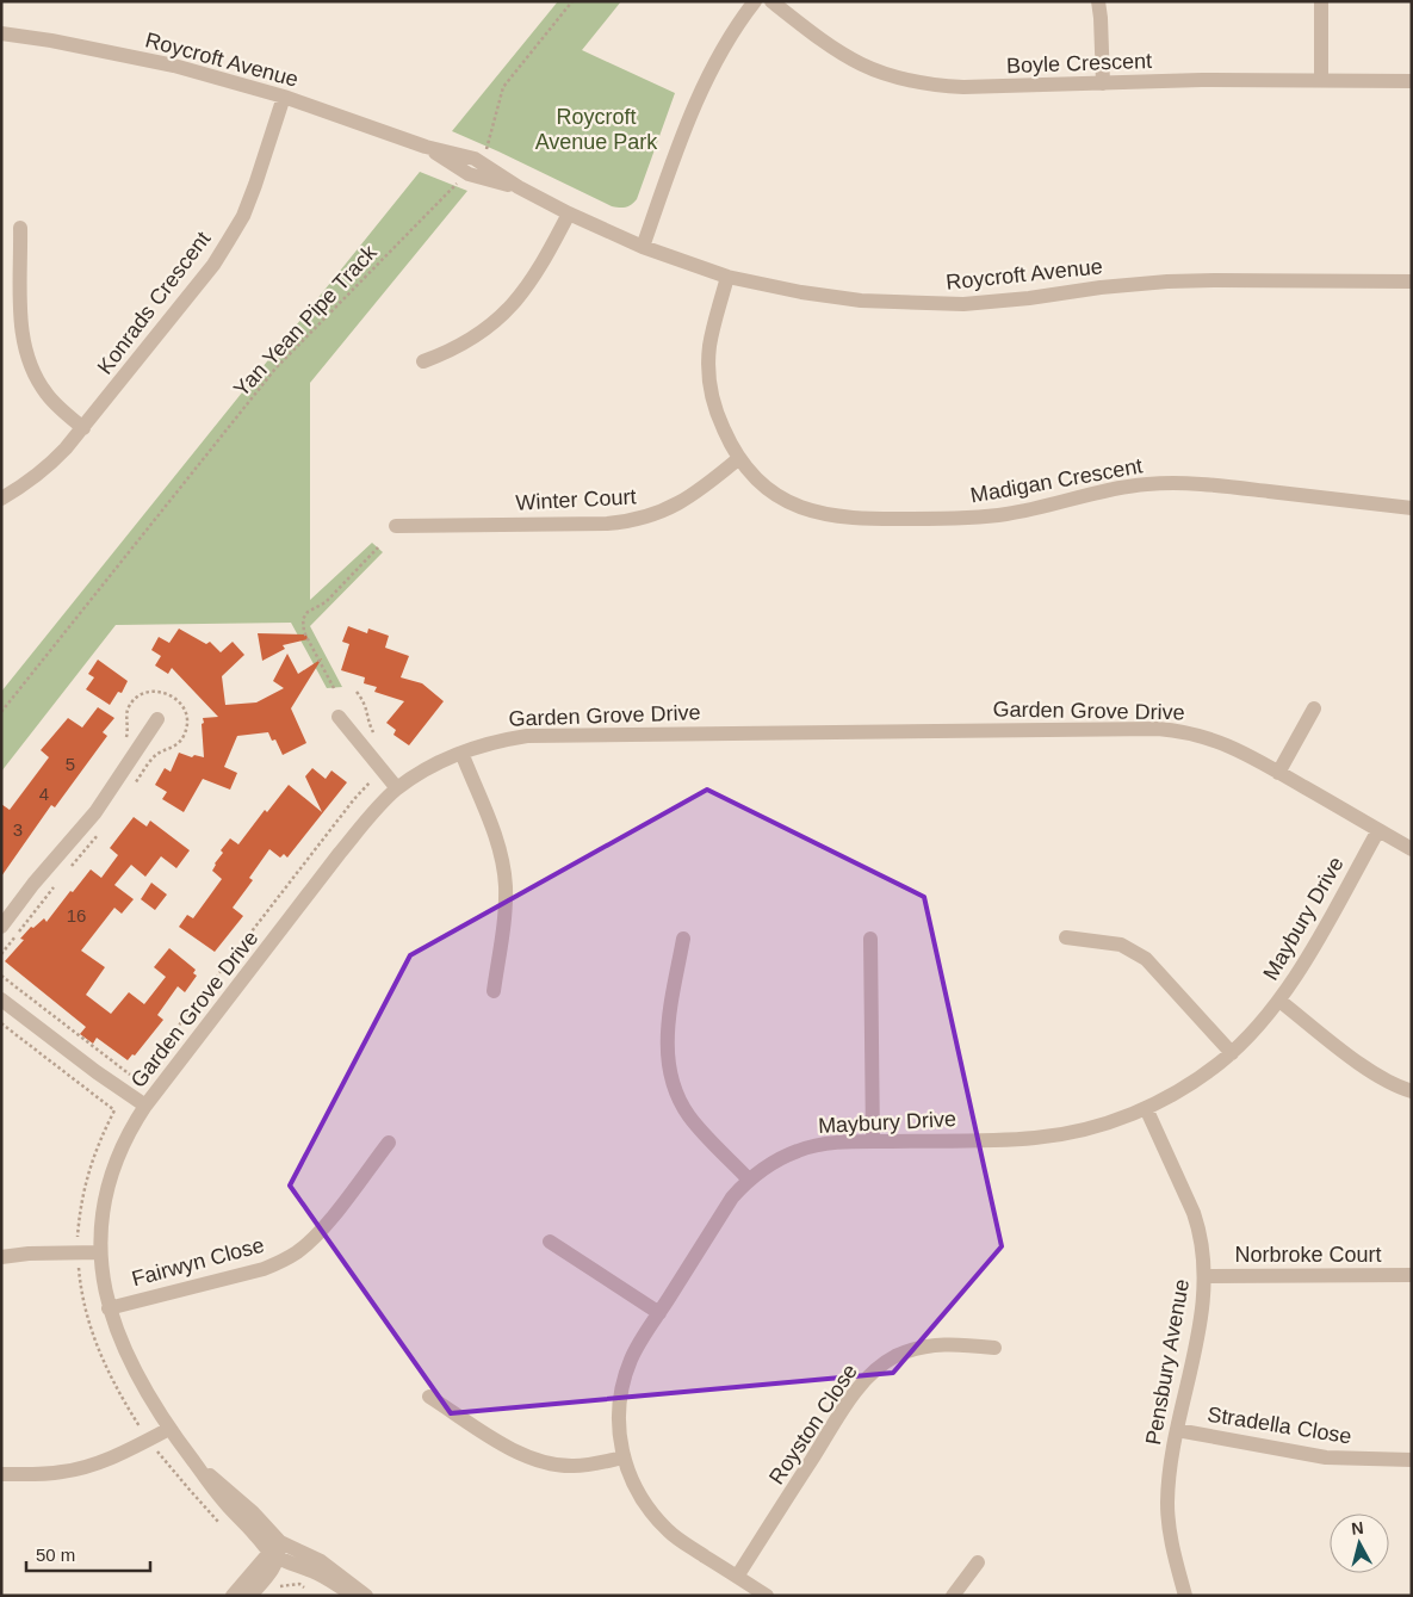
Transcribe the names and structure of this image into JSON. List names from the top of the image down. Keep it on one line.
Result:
{"streets":{"street":["Roycroft Avenue","Boyle Crescent","Konrads Crescent","Madigan Crescent","Winter Court","Garden Grove Drive","Maybury Drive","Norbroke Court","Fairwyn Close","Pensbury Avenue","Royston Close","Stradella Close"],"path":["Yan Yean Pipe Track"]},"crossings":[["Roycroft Avenue","Konrads Crescent"],["Roycroft Avenue","Yan Yean Pipe Track"],["Roycroft Avenue","Madigan Crescent"],["Madigan Crescent","Winter Court"],["Garden Grove Drive","Maybury Drive"],["Garden Grove Drive","Fairwyn Close"],["Maybury Drive","Pensbury Avenue"],["Maybury Drive","Royston Close"],["Norbroke Court","Pensbury Avenue"],["Pensbury Avenue","Stradella Close"]],"parks":["Roycroft Avenue Park"],"house_numbers":["5","4","3","16"],"scale_bar":"50 m","north":"top"}
